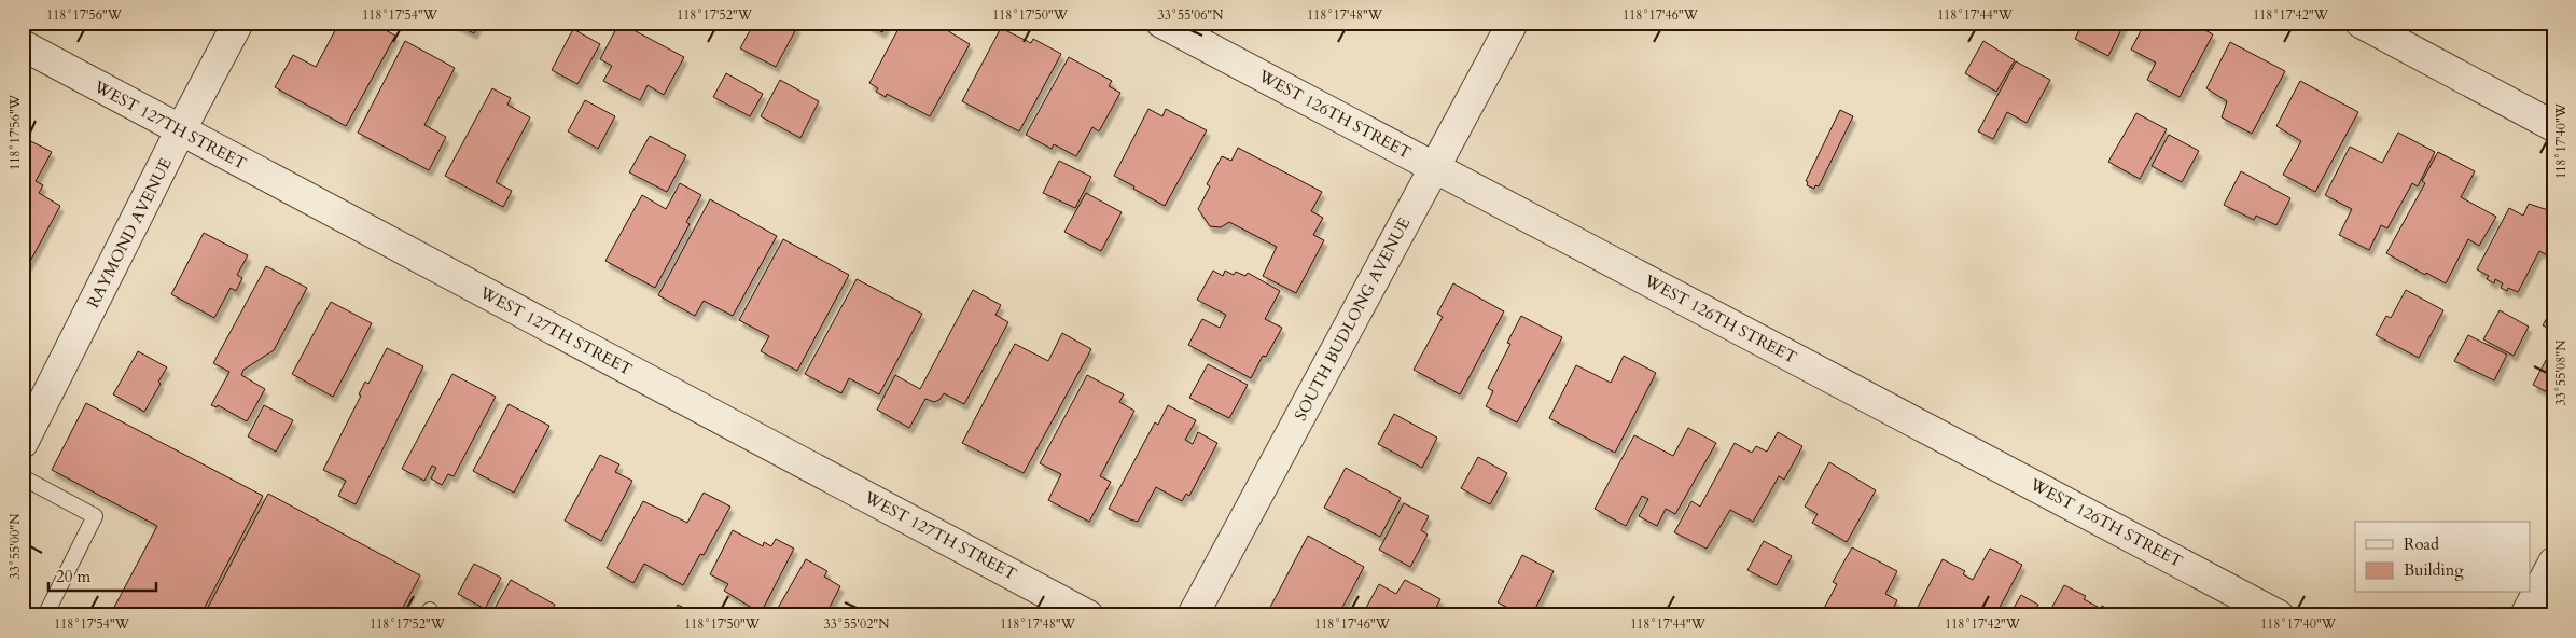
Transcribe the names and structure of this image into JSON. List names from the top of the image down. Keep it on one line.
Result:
{"streets":{"street":["WEST 126TH STREET","WEST 127TH STREET","RAYMOND AVENUE","SOUTH BUDLONG AVENUE"]},"crossings":[["WEST 126TH STREET","SOUTH BUDLONG AVENUE"],["WEST 127TH STREET","RAYMOND AVENUE"]],"legend":["Road","Building"],"scale_bar":"20 m","coordinates":["118°17'56\"W","118°17'54\"W","118°17'52\"W","118°17'50\"W","33°55'06\"N","118°17'48\"W","118°17'46\"W","118°17'44\"W","118°17'42\"W","118°17'40\"W","33°55'08\"N","33°55'00\"N","33°55'02\"N"]}
